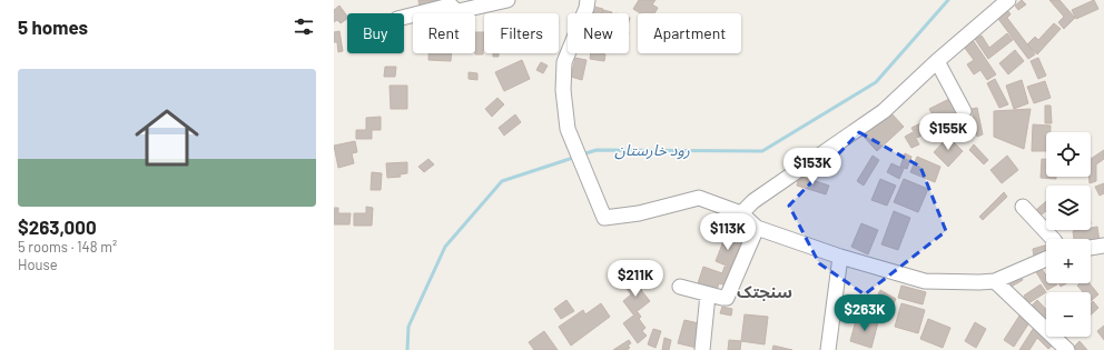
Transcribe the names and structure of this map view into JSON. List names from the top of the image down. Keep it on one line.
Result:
{"districts":["سنجتک"],"water":["رود خارستان"],"page":{"heading":"5 homes","chip":["Buy","Rent","Filters","New","Apartment"],"list":[{"name":"$263,000","note":"5 rooms · 148 m² · House"}],"price":["$155K","$153K","$113K","$211K","$263K"],"map_buttons":["+","−"]}}
